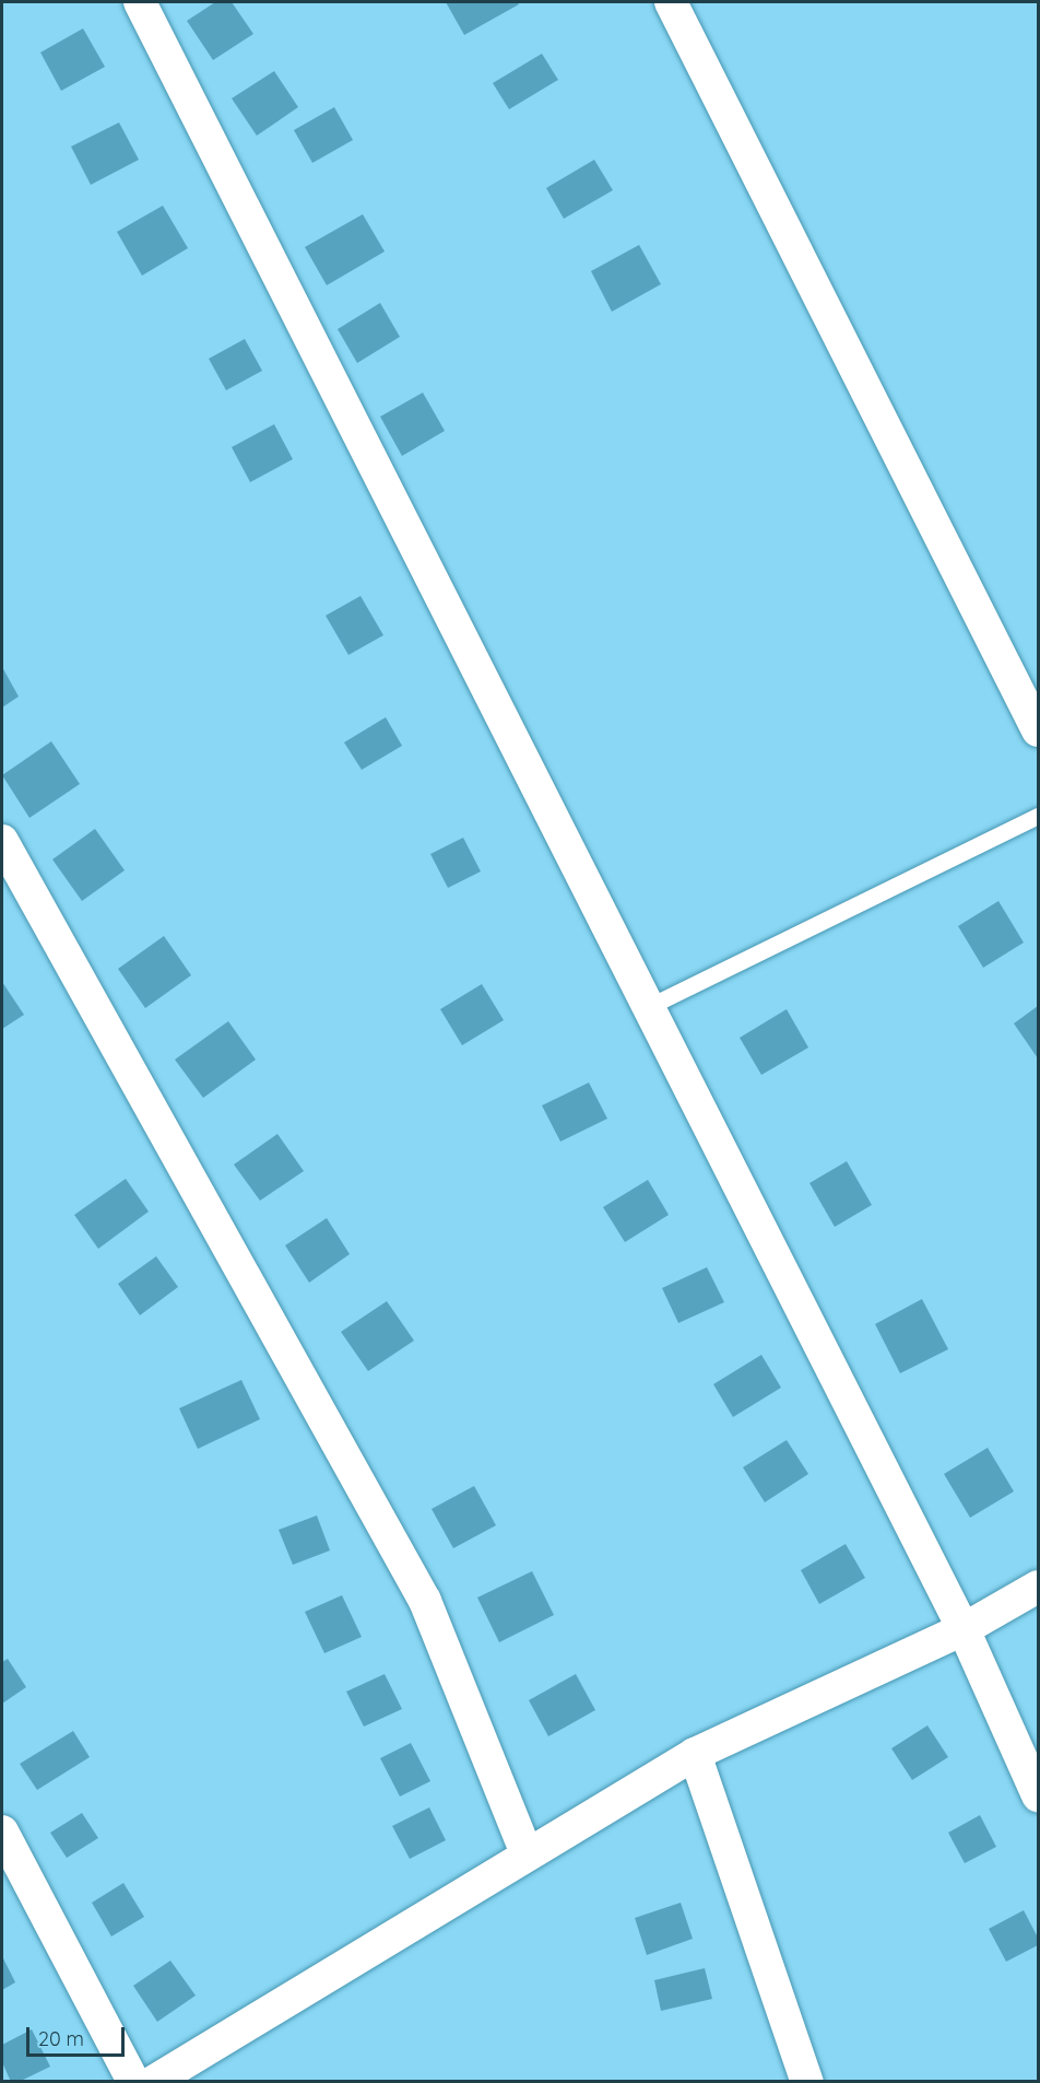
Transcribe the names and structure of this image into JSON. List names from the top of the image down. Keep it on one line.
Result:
{"scale_bar":"20 m"}
